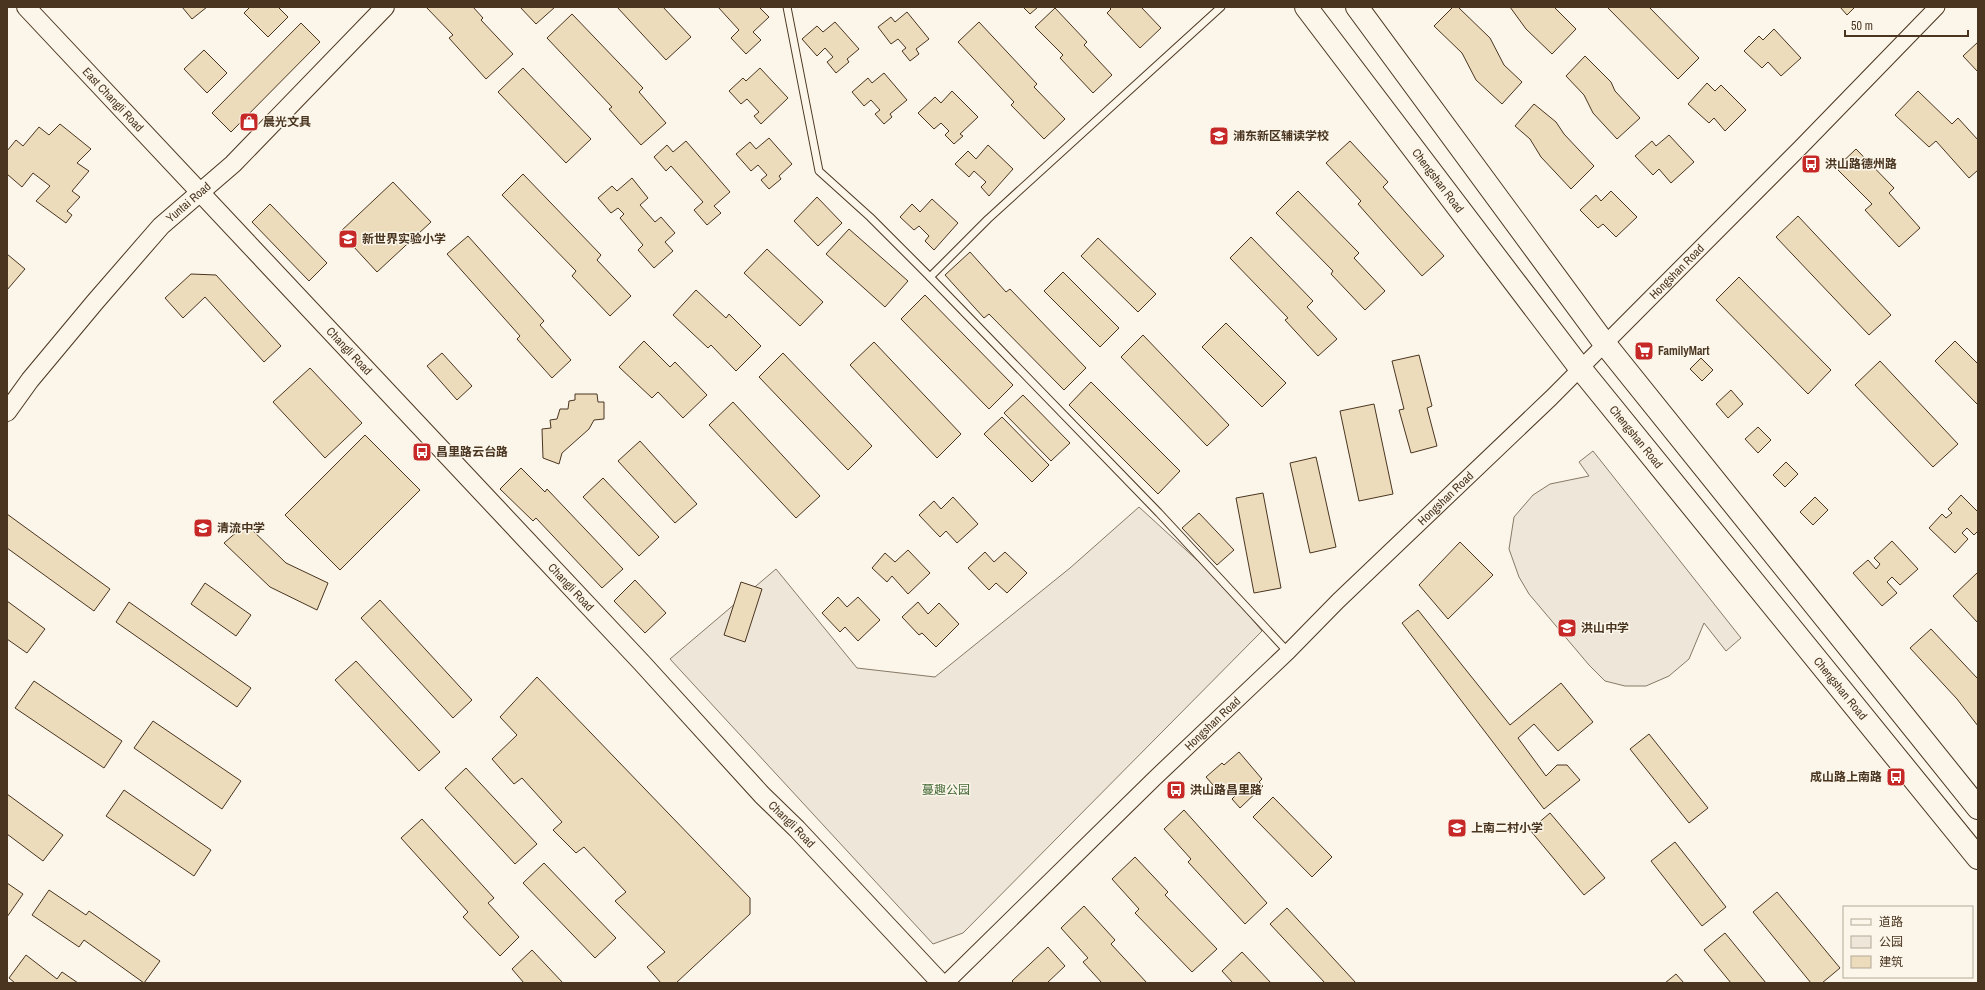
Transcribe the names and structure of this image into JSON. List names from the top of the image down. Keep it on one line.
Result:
{"streets":{"main road":["Chengshan Road"],"street":["East Changli Road","Yuntai Road","Hongshan Road","Changli Road"]},"crossings":[["East Changli Road","Yuntai Road"],["East Changli Road","Changli Road"],["Chengshan Road","Hongshan Road"],["Yuntai Road","Changli Road"]],"parks":["蔓趣公园"],"places":{"shop":["晨光文具"],"school or university":["浦东新区辅读学校","新世界实验小学","清流中学","洪山中学","上南二村小学"],"bus stop":["洪山路德州路","昌里路云台路","成山路上南路","洪山路昌里路"],"supermarket":["FamilyMart"]},"legend":["道路","公园","建筑"],"scale_bar":"50 m"}
